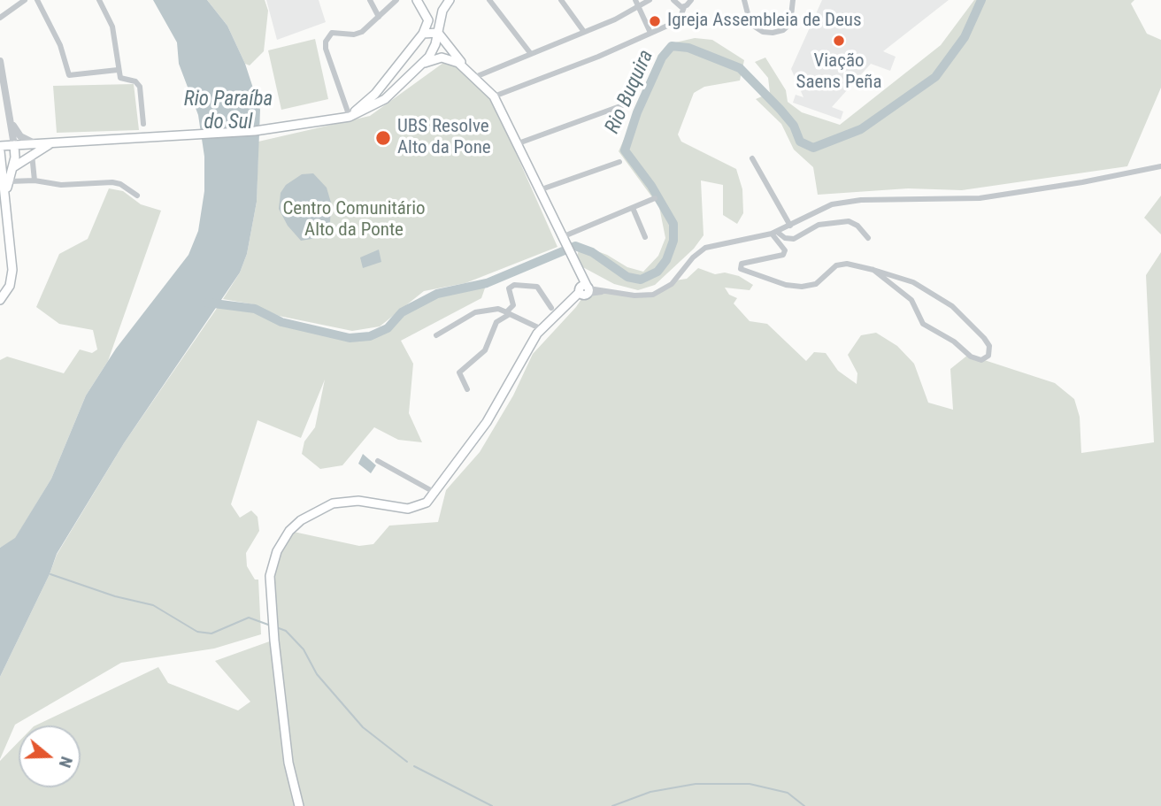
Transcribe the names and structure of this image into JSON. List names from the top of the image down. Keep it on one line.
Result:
{"water":["Rio Buquira","Rio Paraíba do Sul"],"parks":["Centro Comunitário Alto da Ponte"],"places":["Igreja Assembleia de Deus","Viação Saens Peña","UBS Resolve Alto da Pone"],"north":"right"}
